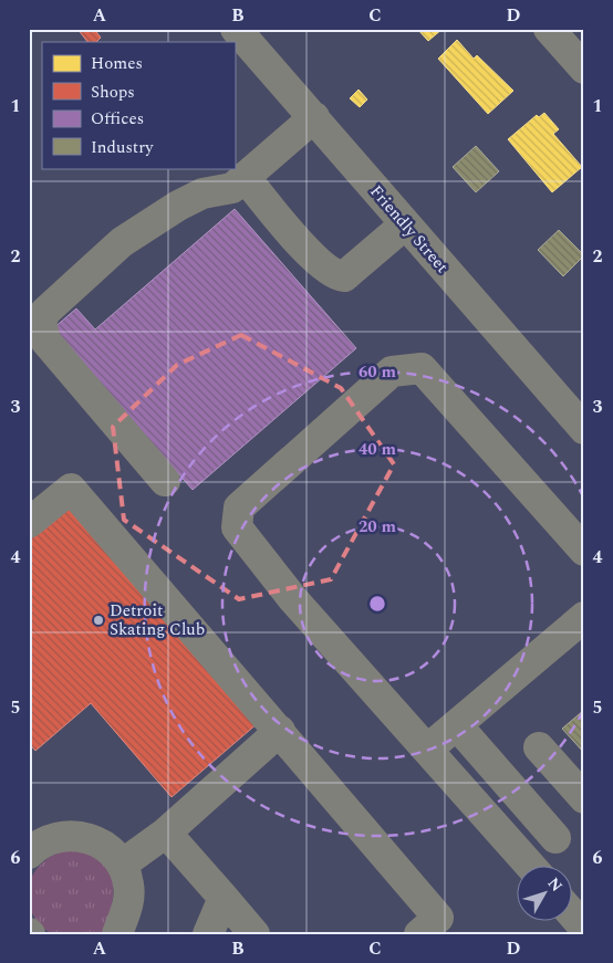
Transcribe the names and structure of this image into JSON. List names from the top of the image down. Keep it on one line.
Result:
{"streets":{"street":["Friendly Street"]},"places":["Detroit Skating Club"],"legend":["Homes","Shops","Offices","Industry"],"north":"top right","grid":{"columns":["A","B","C","D"],"rows":["1","2","3","4","5","6"]},"rings":["60 m","40 m","20 m"]}
